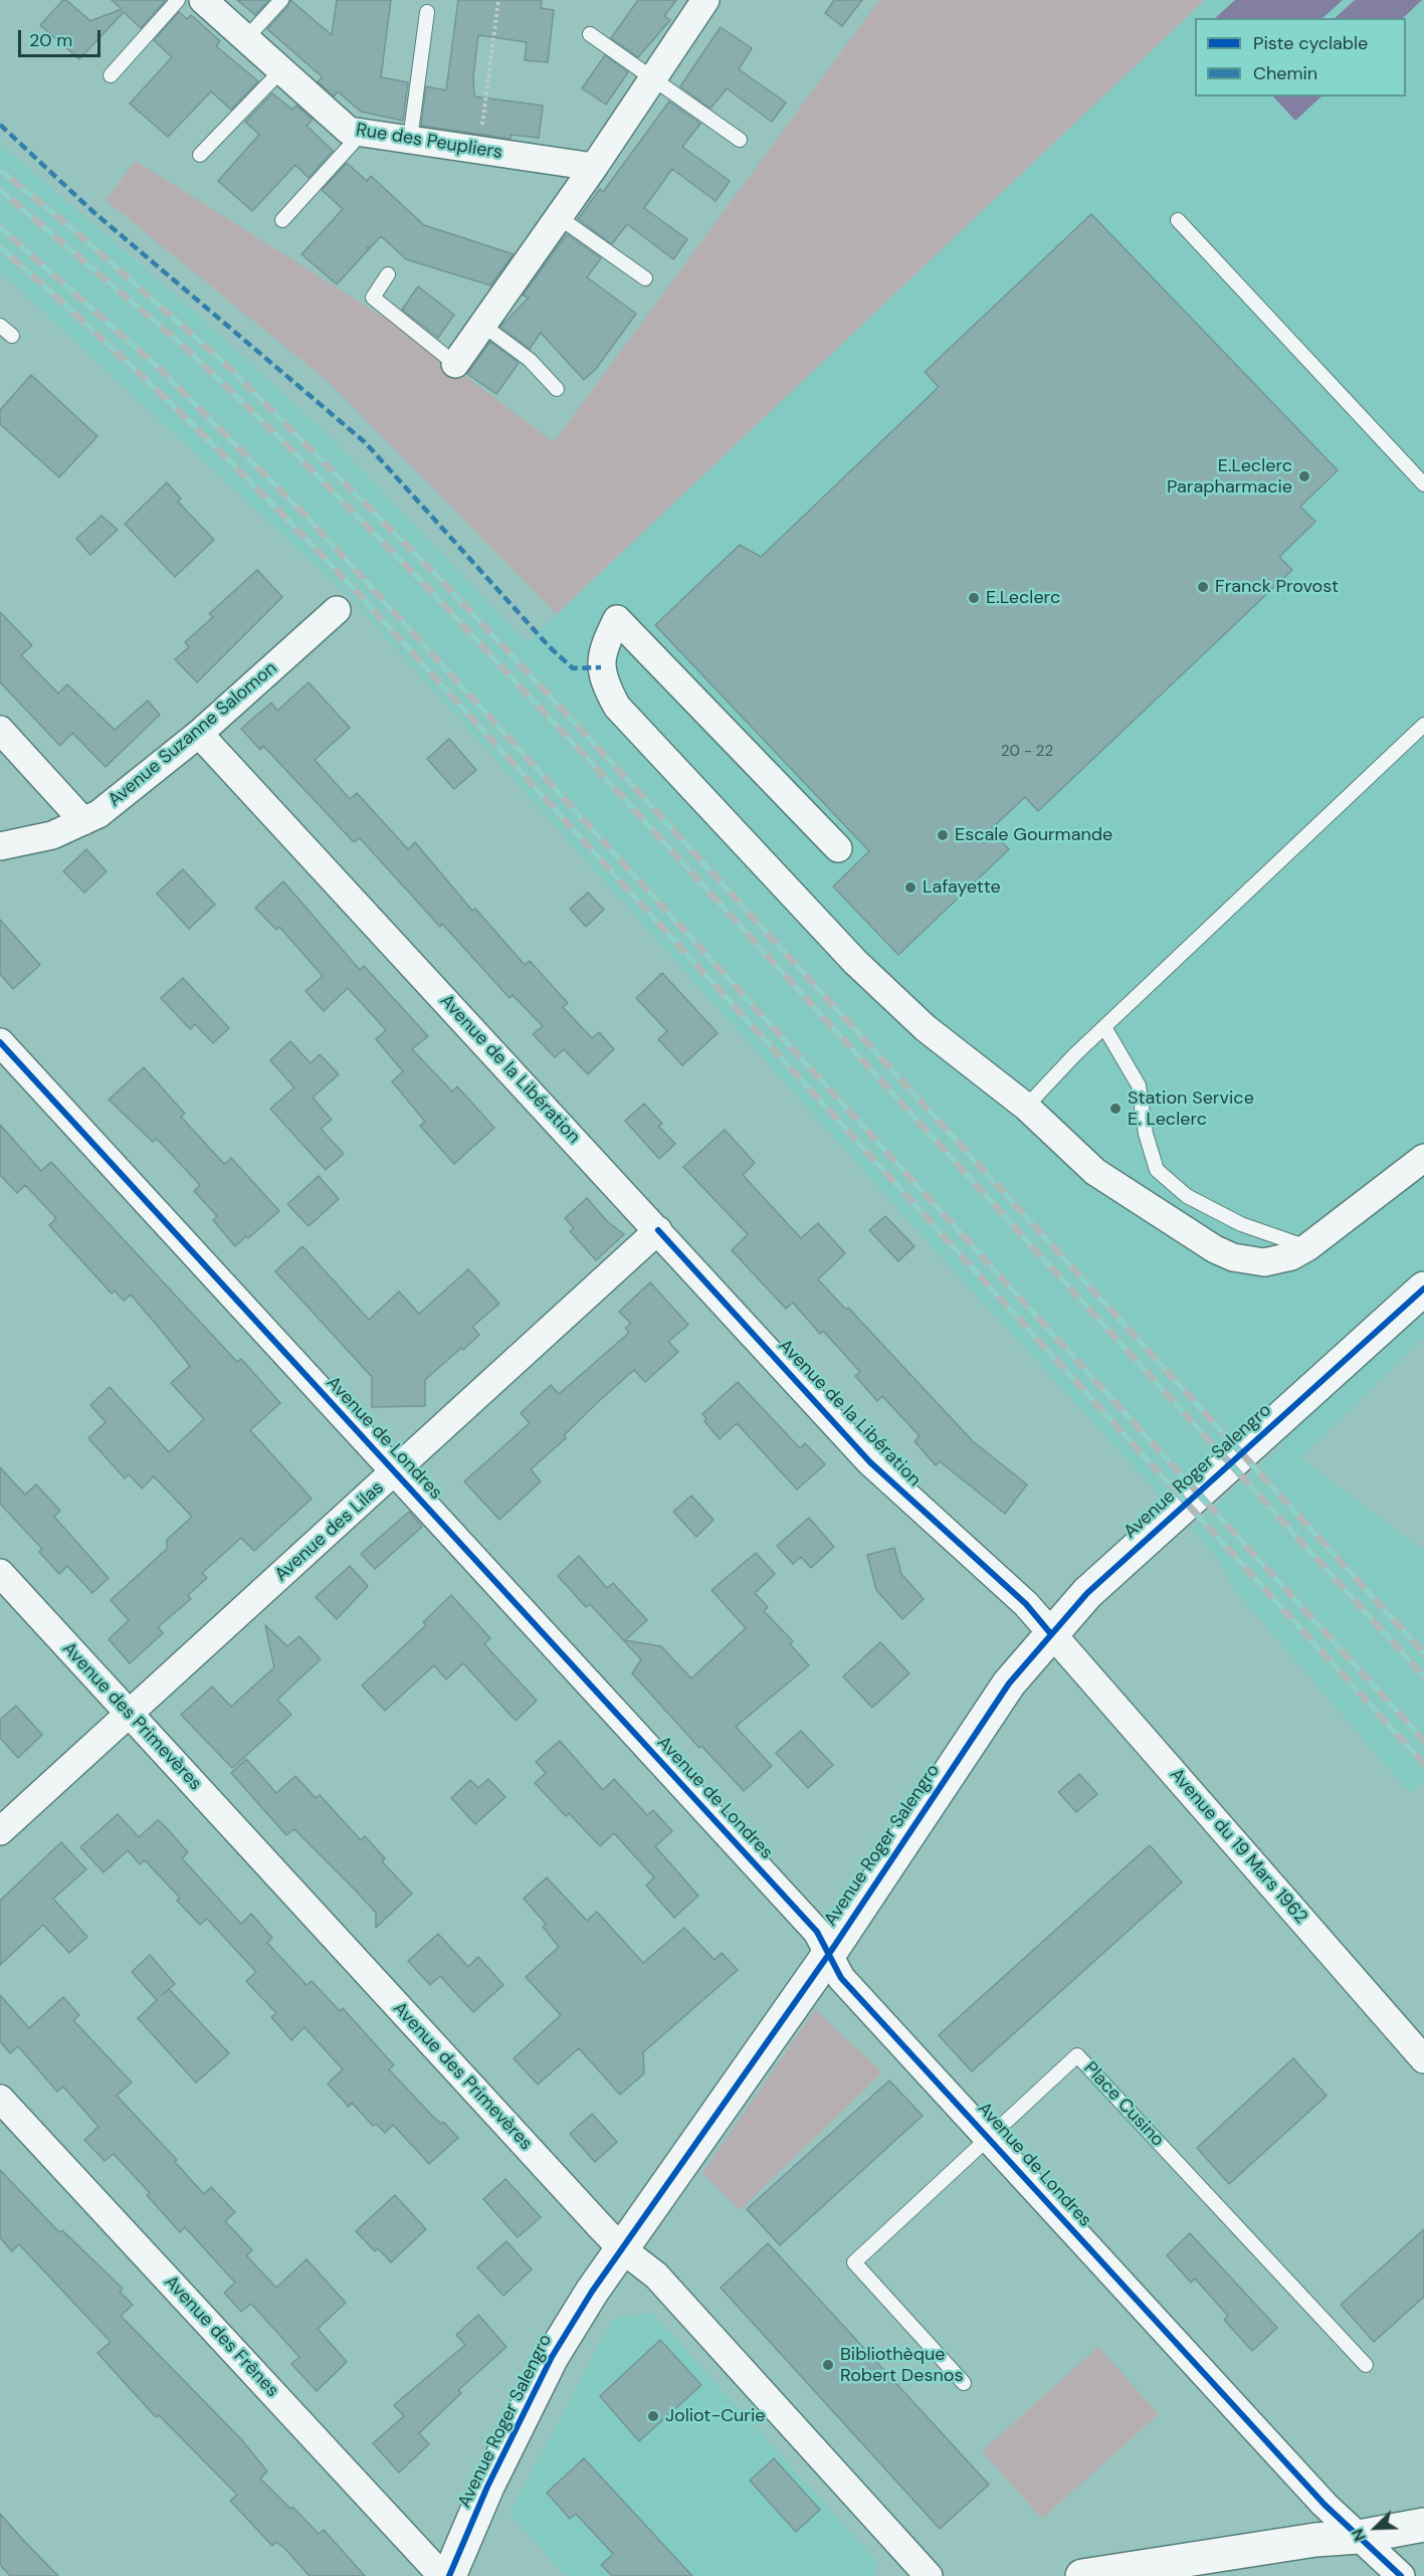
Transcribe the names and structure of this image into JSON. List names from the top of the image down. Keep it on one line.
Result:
{"streets":{"street":["Rue des Peupliers","Avenue Suzanne Salomon","Avenue de la Libération","Avenue de Londres","Avenue Roger Salengro","Avenue des Lilas","Avenue des Primevères","Avenue du 19 Mars 1962","Avenue des Frênes"],"lane":["Place Cusino"]},"crossings":[["Avenue Suzanne Salomon","Avenue de la Libération"],["Avenue de la Libération","Avenue Roger Salengro"],["Avenue de la Libération","Avenue des Lilas"],["Avenue de la Libération","Avenue du 19 Mars 1962"],["Avenue de Londres","Avenue Roger Salengro"],["Avenue de Londres","Avenue des Lilas"],["Avenue de Londres","Place Cusino"],["Avenue Roger Salengro","Avenue des Primevères"],["Avenue Roger Salengro","Avenue du 19 Mars 1962"],["Avenue des Lilas","Avenue des Primevères"]],"places":["E.Leclerc Parapharmacie","Franck Provost","E.Leclerc","Escale Gourmande","Lafayette","Station Service E. Leclerc","Bibliothèque Robert Desnos","Joliot-Curie"],"house_numbers":["20 - 22"],"legend":["Piste cyclable","Chemin"],"scale_bar":"20 m","north":"bottom left"}
